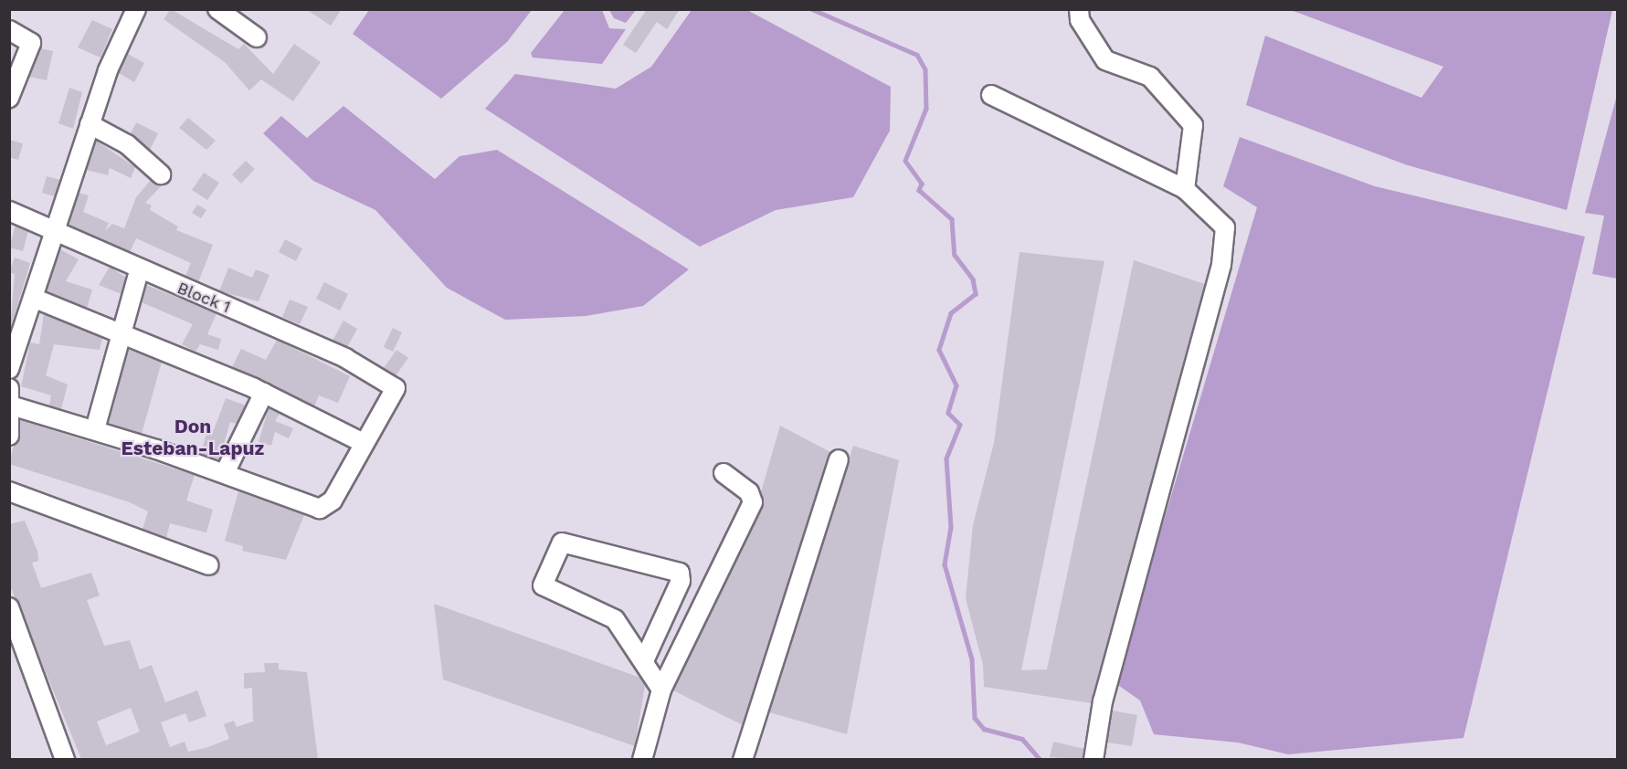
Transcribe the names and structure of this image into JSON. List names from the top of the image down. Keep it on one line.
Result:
{"streets":{"street":["Block 1"]},"districts":["Don Esteban-Lapuz"]}
